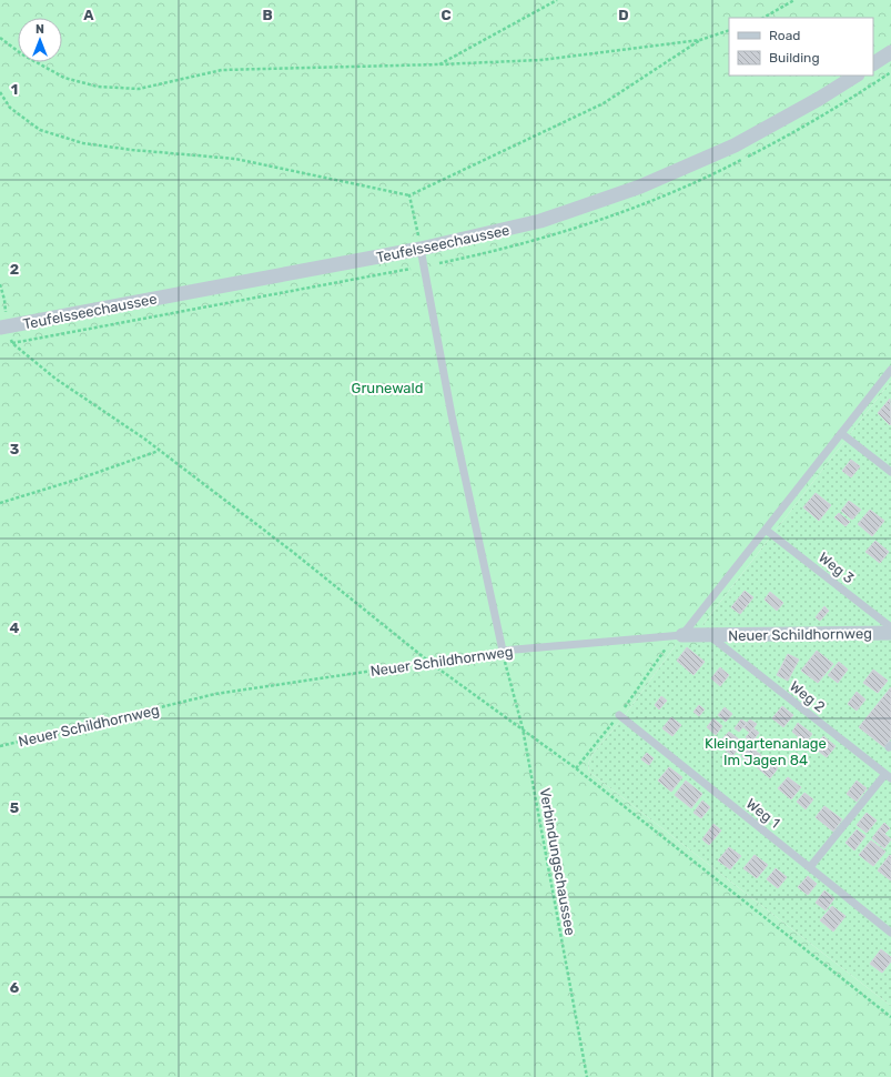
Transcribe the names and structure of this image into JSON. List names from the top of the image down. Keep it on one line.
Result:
{"streets":{"street":["Teufelsseechaussee","Neuer Schildhornweg"],"lane":["Weg 3","Weg 2","Weg 1"],"path":["Verbindungschaussee"]},"crossings":[["Neuer Schildhornweg","Weg 2"],["Neuer Schildhornweg","Verbindungschaussee"]],"parks":["Grunewald","Kleingartenanlage Im Jagen 84"],"legend":["Road","Building"],"north":"top","grid":{"columns":["A","B","C","D"],"rows":["1","2","3","4","5","6"]}}
